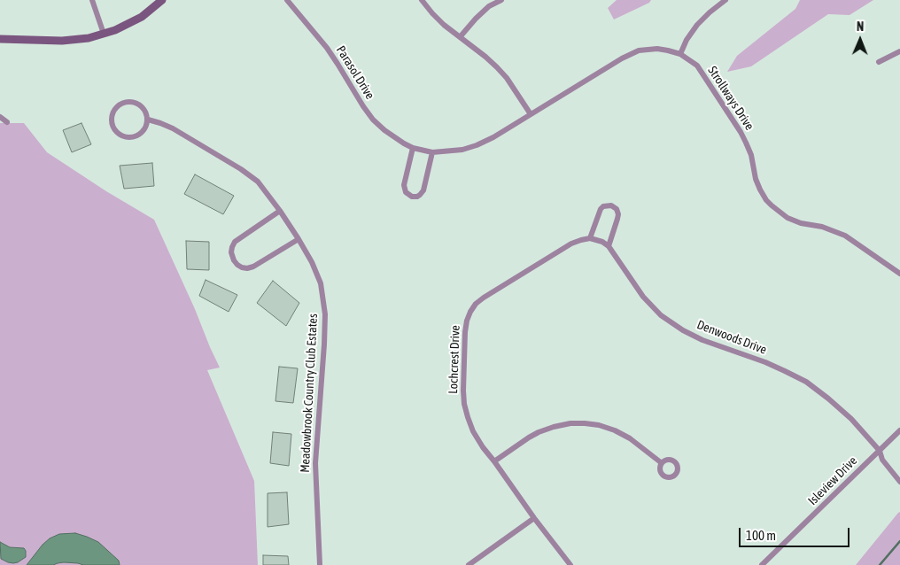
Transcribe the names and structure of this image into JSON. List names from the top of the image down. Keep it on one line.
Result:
{"streets":{"street":["Parasol Drive","Strollways Drive","Denwoods Drive","Lochcrest Drive","Meadowbrook Country Club Estates","Isleview Drive"]},"crossings":[["Parasol Drive","Strollways Drive"],["Denwoods Drive","Isleview Drive"]],"scale_bar":"100 m","north":"top"}
